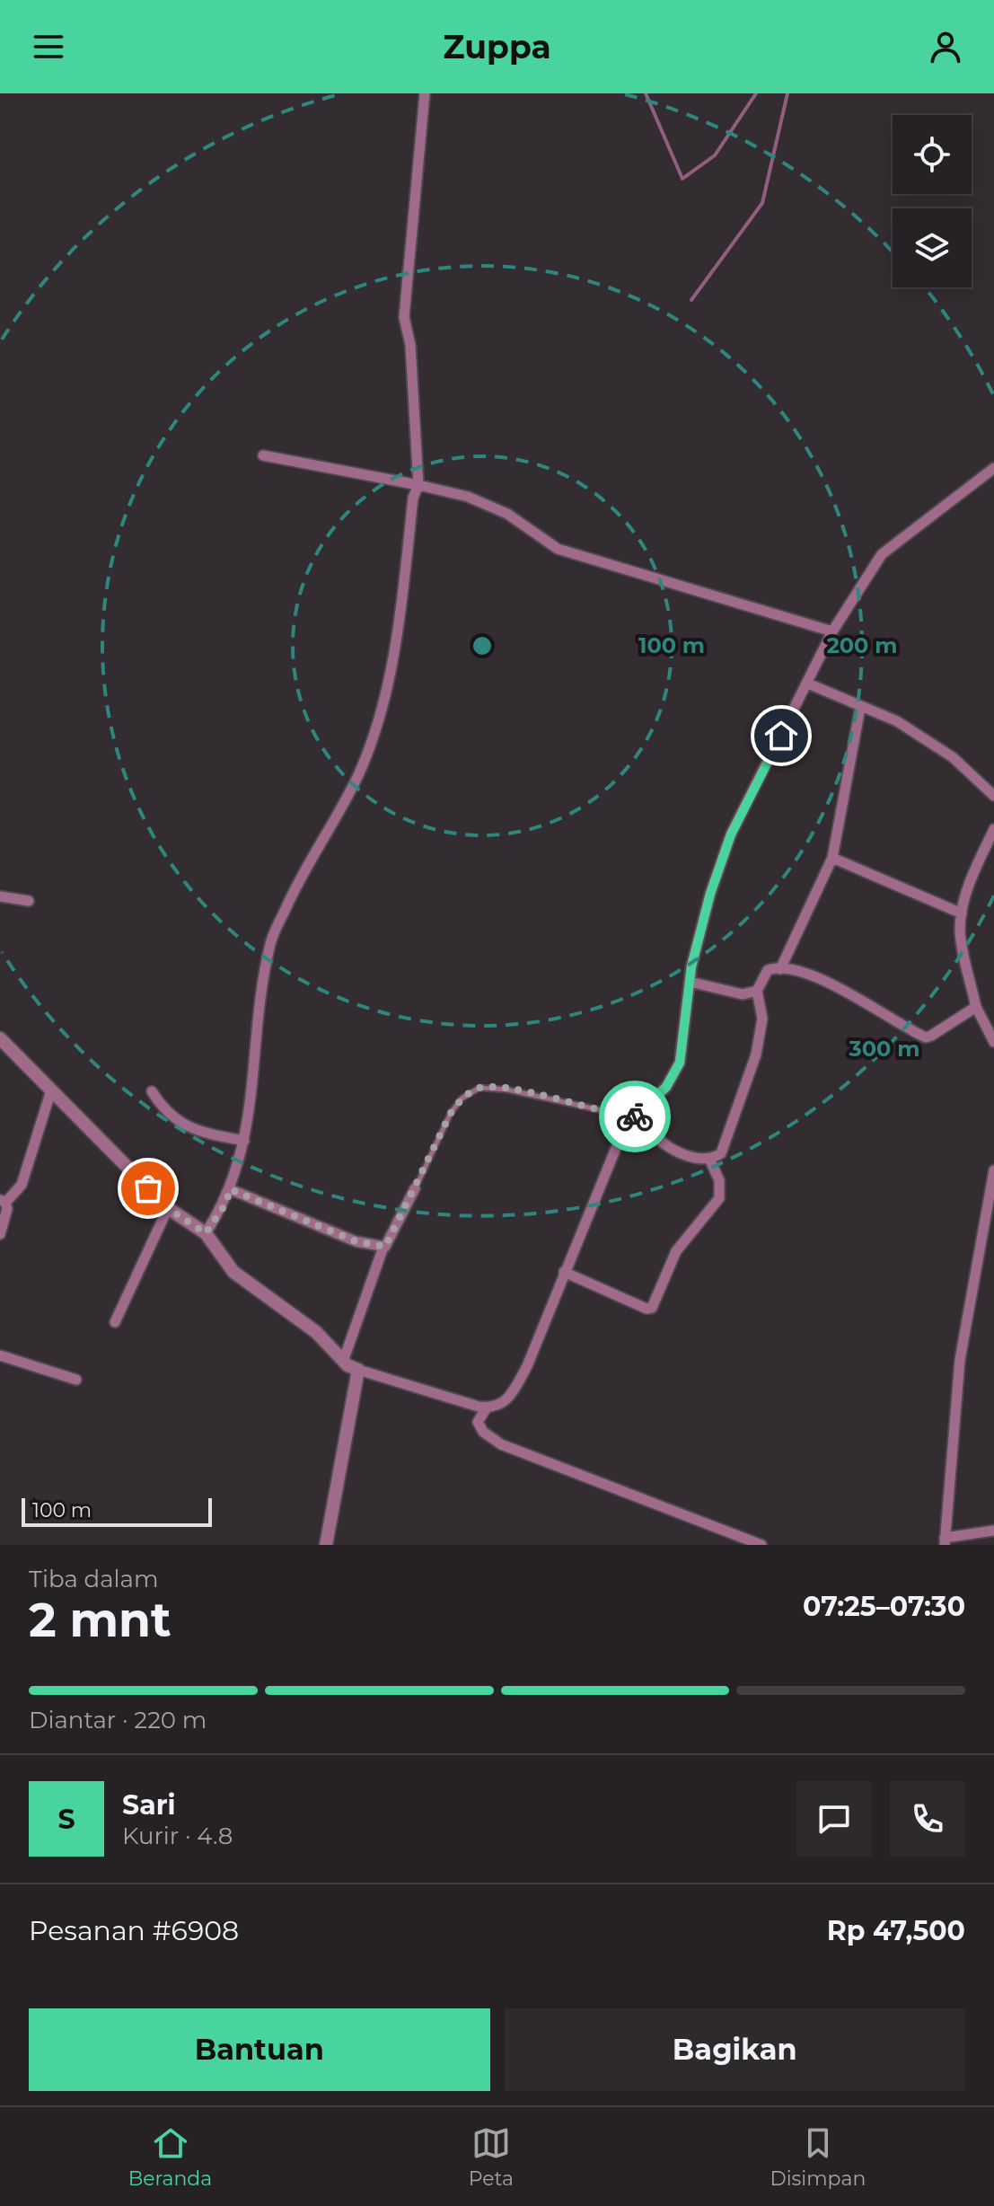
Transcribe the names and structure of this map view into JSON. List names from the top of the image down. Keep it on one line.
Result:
{"scale_bar":"100 m","page":{"header":"Zuppa","scale":"100 m","heading":["2 mnt","Tiba dalam","07:25–07:30"],"panel":["Sari","Kurir · 4.8","Pesanan #6908","Rp 47,500"],"bar":"Diantar · 220 m","round":"S","buttons":["Bantuan","Bagikan"],"tabs":["Beranda","Peta","Disimpan"]},"rings":["100 m","200 m","300 m"]}
